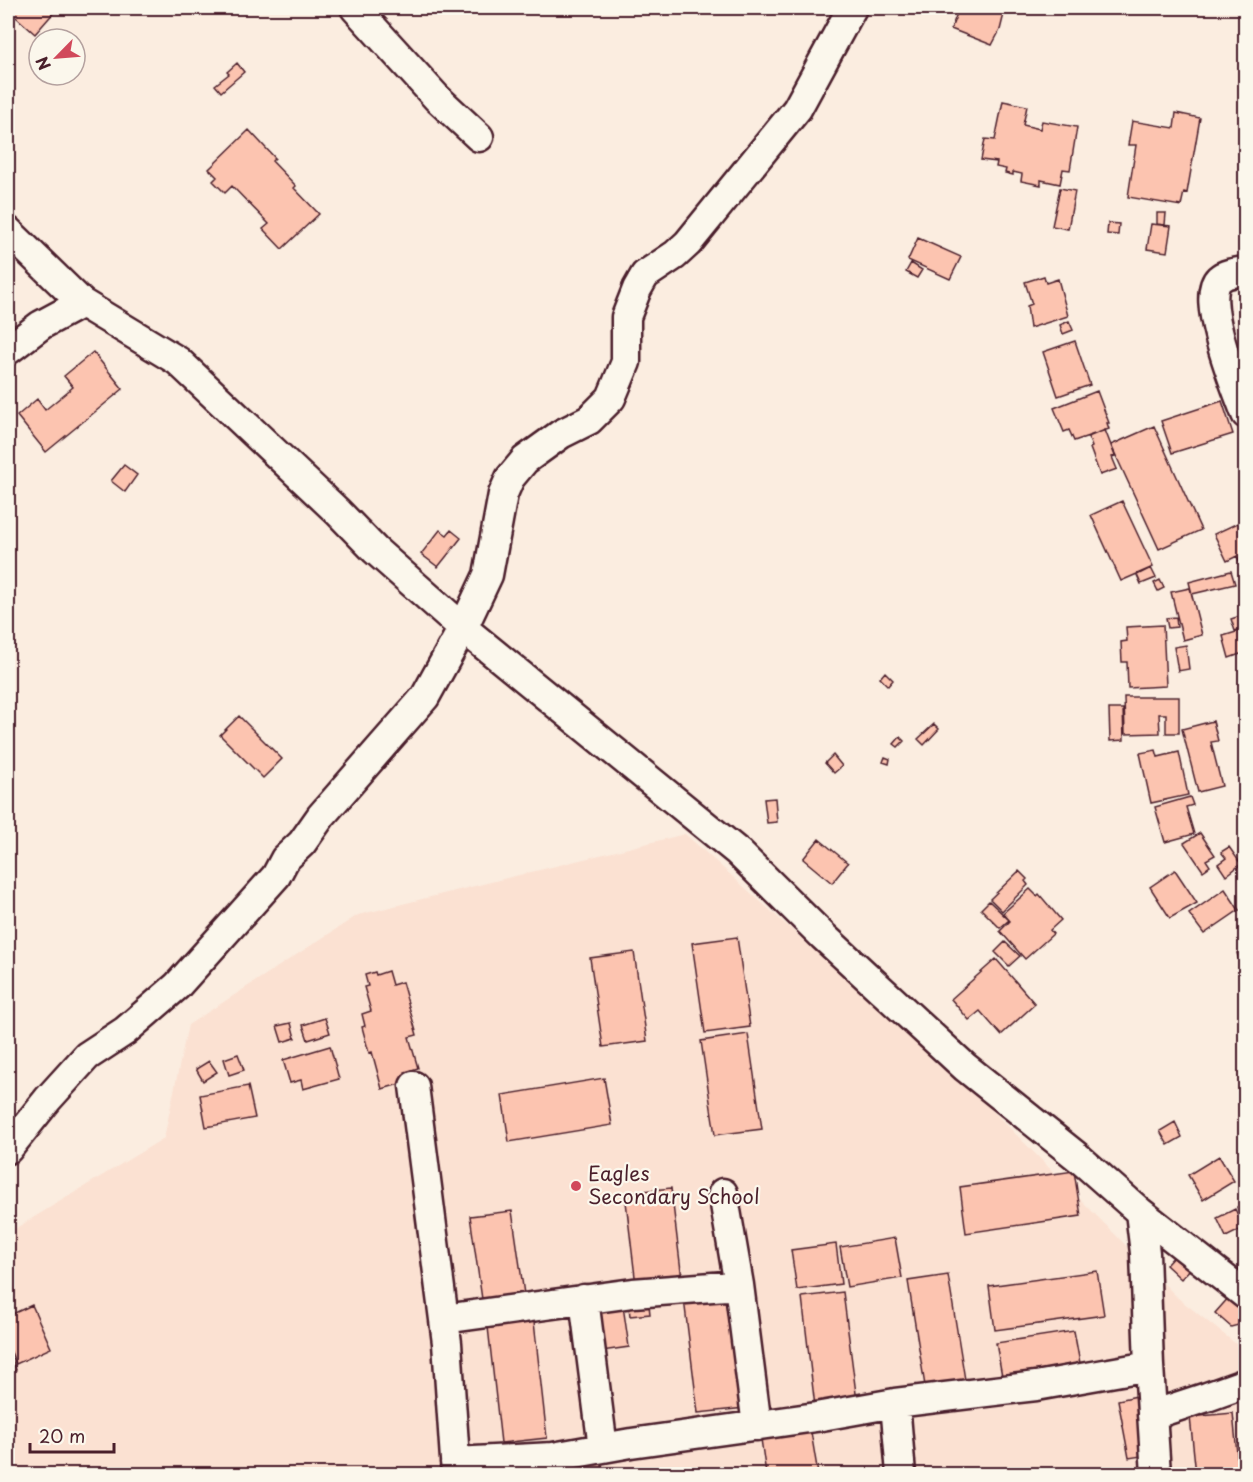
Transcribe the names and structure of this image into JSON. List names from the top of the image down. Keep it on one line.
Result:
{"places":["Eagles Secondary School"],"scale_bar":"20 m","north":"bottom left"}
